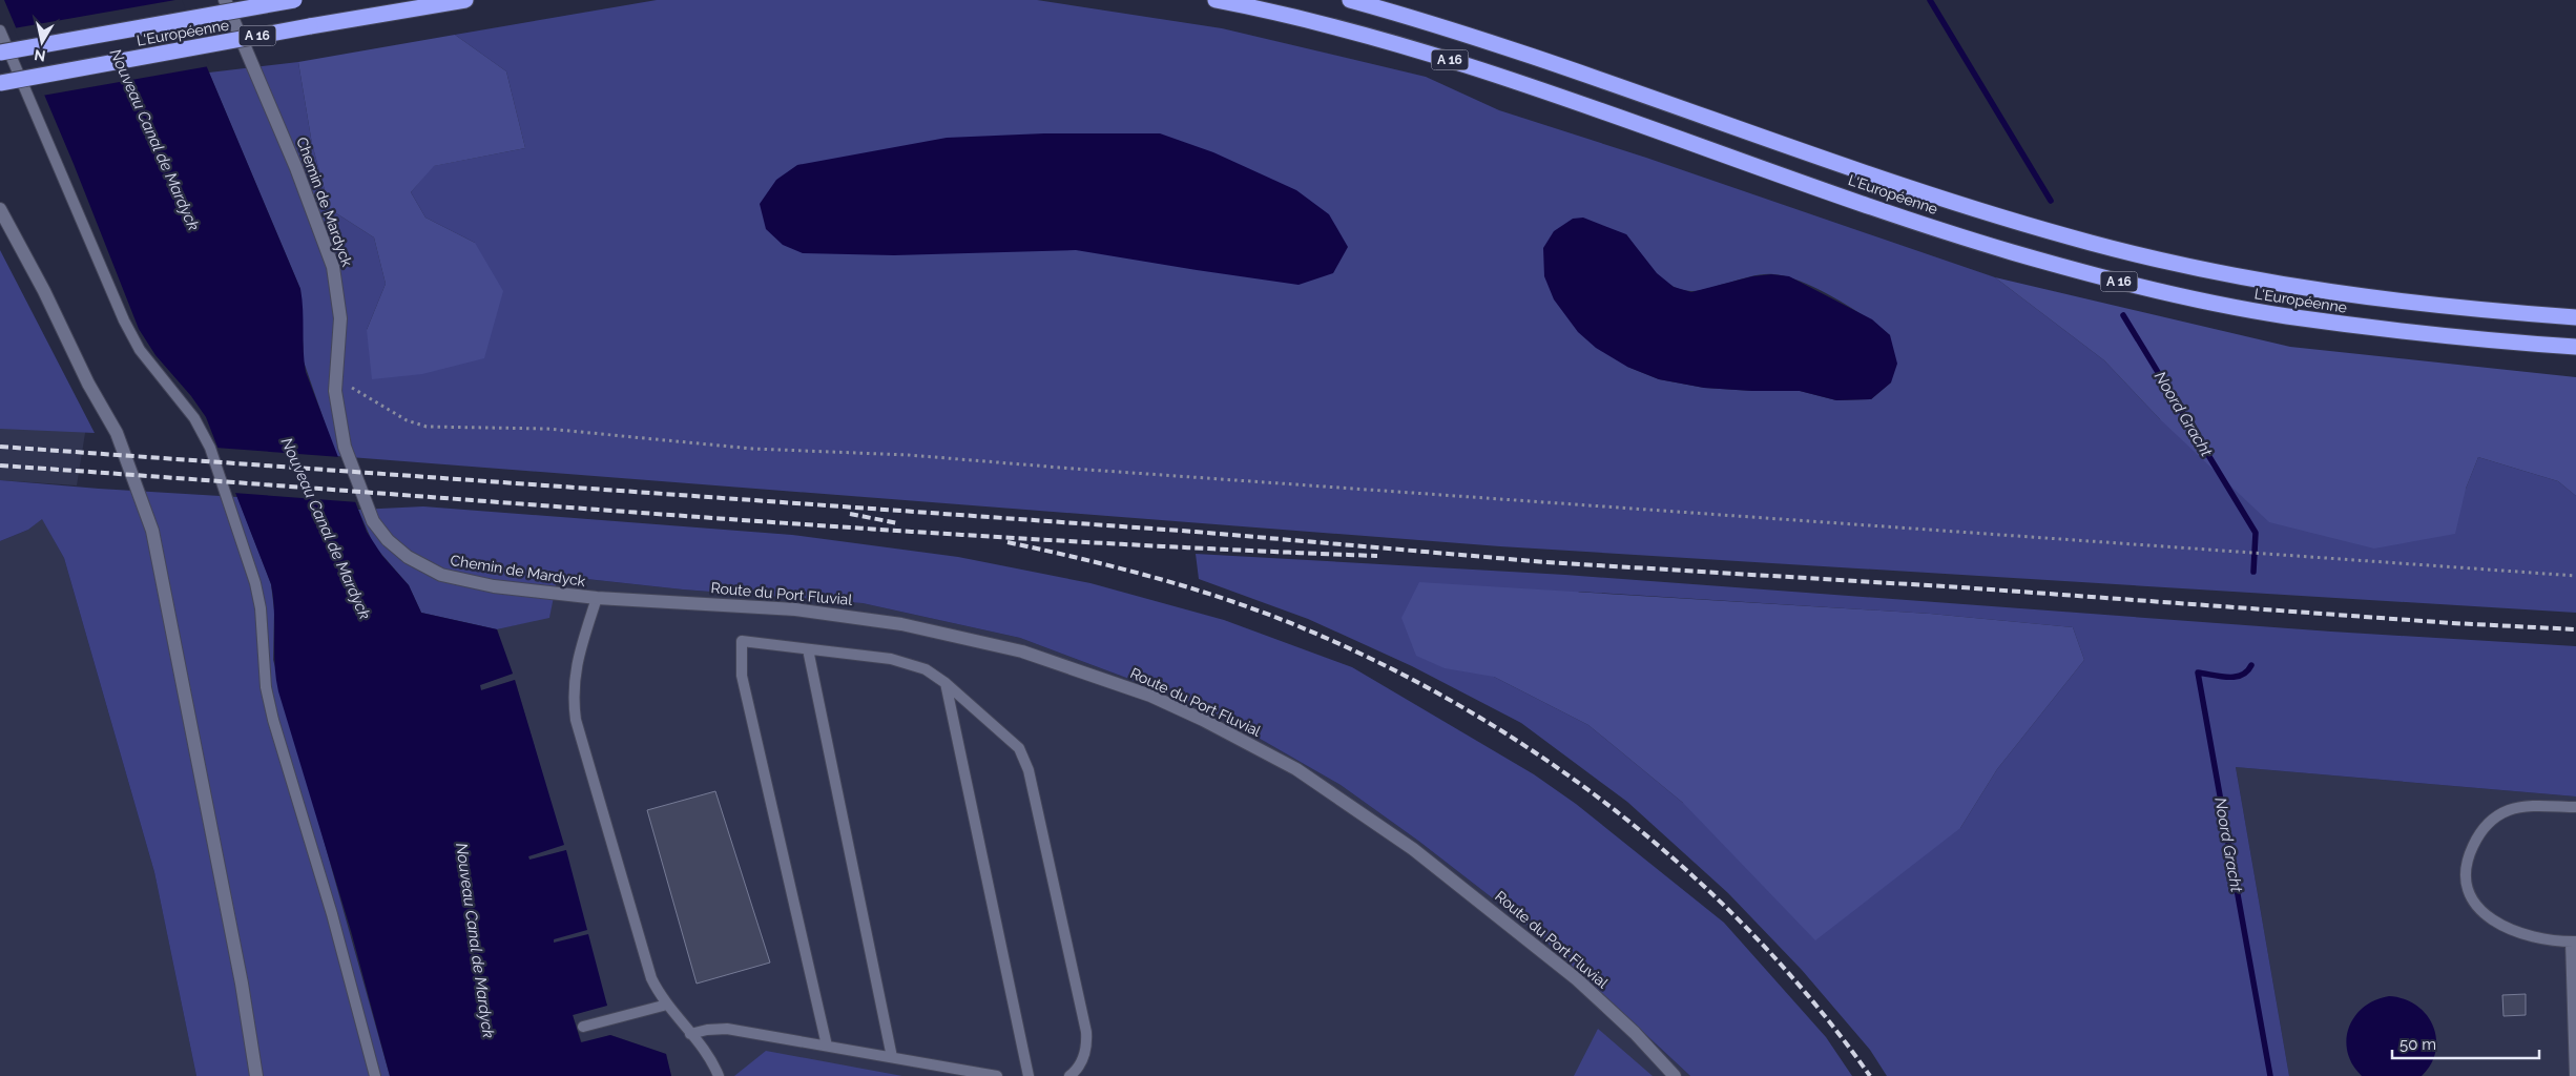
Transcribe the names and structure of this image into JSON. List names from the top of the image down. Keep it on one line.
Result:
{"streets":{"highway":["L'Européenne","A 16"],"street":["Chemin de Mardyck","Route du Port Fluvial"]},"crossings":[["Chemin de Mardyck","Route du Port Fluvial"]],"water":["Nouveau Canal de Mardyck","Noord Gracht"],"scale_bar":"50 m","north":"bottom"}
